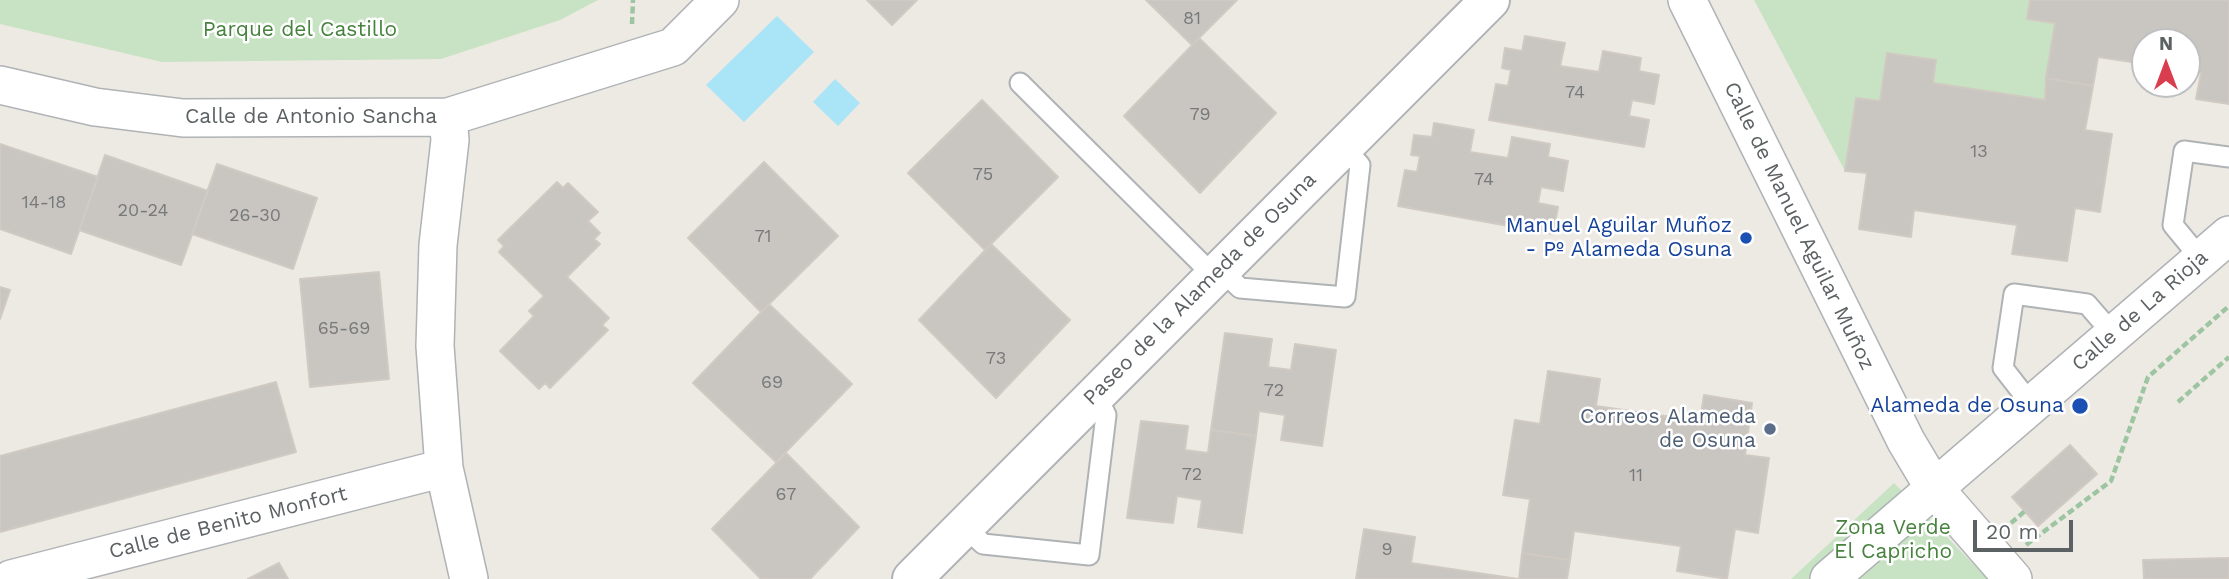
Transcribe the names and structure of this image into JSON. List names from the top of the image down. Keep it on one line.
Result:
{"streets":{"street":["Calle de Antonio Sancha","Calle de Manuel Aguilar Muñoz","Paseo de la Alameda de Osuna","Calle de La Rioja","Calle de Benito Monfort"]},"crossings":[["Calle de Manuel Aguilar Muñoz","Calle de La Rioja"]],"parks":["Parque del Castillo","Zona Verde El Capricho"],"places":["Manuel Aguilar Muñoz - Pº Alameda Osuna","Alameda de Osuna","Correos Alameda de Osuna"],"house_numbers":["81","74","79","13","75","74","14-18","20-24","26-30","71","65-69","73","69","72","72","11","67","9"],"scale_bar":"20 m","north":"top"}
